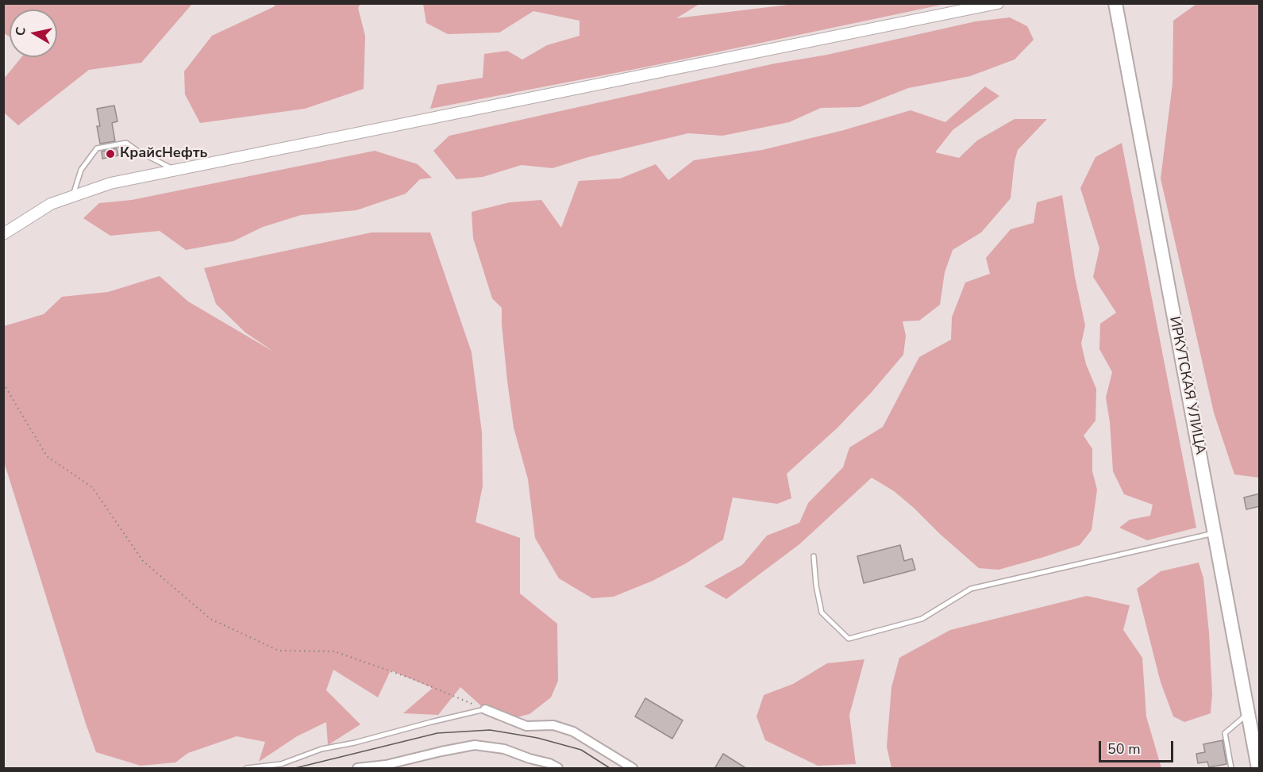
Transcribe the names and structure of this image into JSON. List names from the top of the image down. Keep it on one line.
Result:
{"streets":{"main road":["ИРКУТСКАЯ УЛИЦА"]},"places":["КрайсНефть"],"scale_bar":"50 m","north":"left"}
